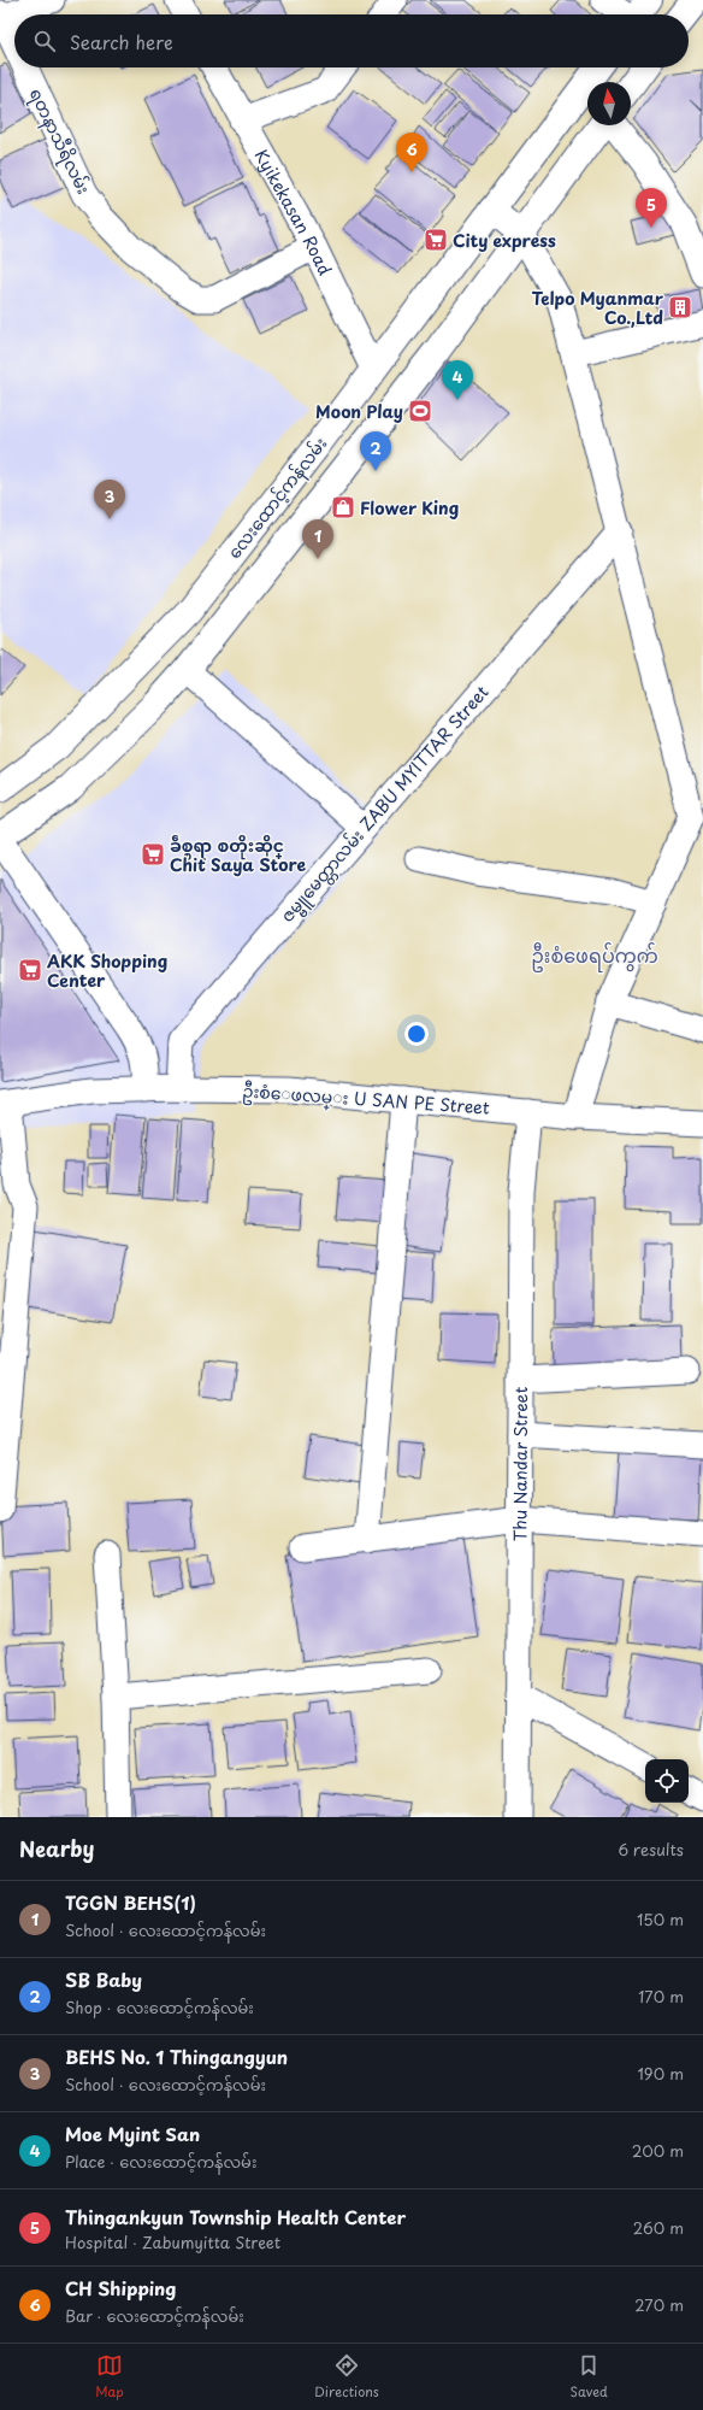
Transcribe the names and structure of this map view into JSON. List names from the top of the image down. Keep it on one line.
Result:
{"streets":{"main road":["လေးထောင့်ကန်လမ်း"],"street":["ရတနာသီရိလမ်း","Kyikekasan Road","ဇမ္ဗူမေတ္တာလမ်း ZABU MYITTAR Street","ဦးစံေဖလမ္း U SAN PE Street","Thu Nandar Street"]},"crossings":[["ရတနာသီရိလမ်း","Kyikekasan Road"],["Kyikekasan Road","လေးထောင့်ကန်လမ်း"],["ဇမ္ဗူမေတ္တာလမ်း ZABU MYITTAR Street","ဦးစံေဖလမ္း U SAN PE Street"],["ဦးစံေဖလမ္း U SAN PE Street","Thu Nandar Street"]],"districts":["ဦးစံဖေရပ်ကွက်"],"places":{"supermarket":["City express","ခဵစ္စရာ စတိုးဆိုင္ Chit Saya Store","AKK Shopping Center"],"building":["Telpo Myanmar Co.,Ltd"],"sports":["Moon Play"],"shop":["Flower King"]},"north":"top","page":{"search":"Search here","pins":["6","5","4","2","3","1"],"heading":["Nearby","6 results"],"list":[{"mark":"1","name":"TGGN BEHS(1)","note":"School · လေးထောင့်ကန်လမ်း","value":"150 m"},{"mark":"2","name":"SB Baby","note":"Shop · လေးထောင့်ကန်လမ်း","value":"170 m"},{"mark":"3","name":"BEHS No. 1 Thingangyun","note":"School · လေးထောင့်ကန်လမ်း","value":"190 m"},{"mark":"4","name":"Moe Myint San","note":"Place · လေးထောင့်ကန်လမ်း","value":"200 m"},{"mark":"5","name":"Thingankyun Township Health Center","note":"Hospital · Zabumyitta Street","value":"260 m"},{"mark":"6","name":"CH Shipping","note":"Bar · လေးထောင့်ကန်လမ်း","value":"270 m"}],"nav":["Map","Directions","Saved"]}}
